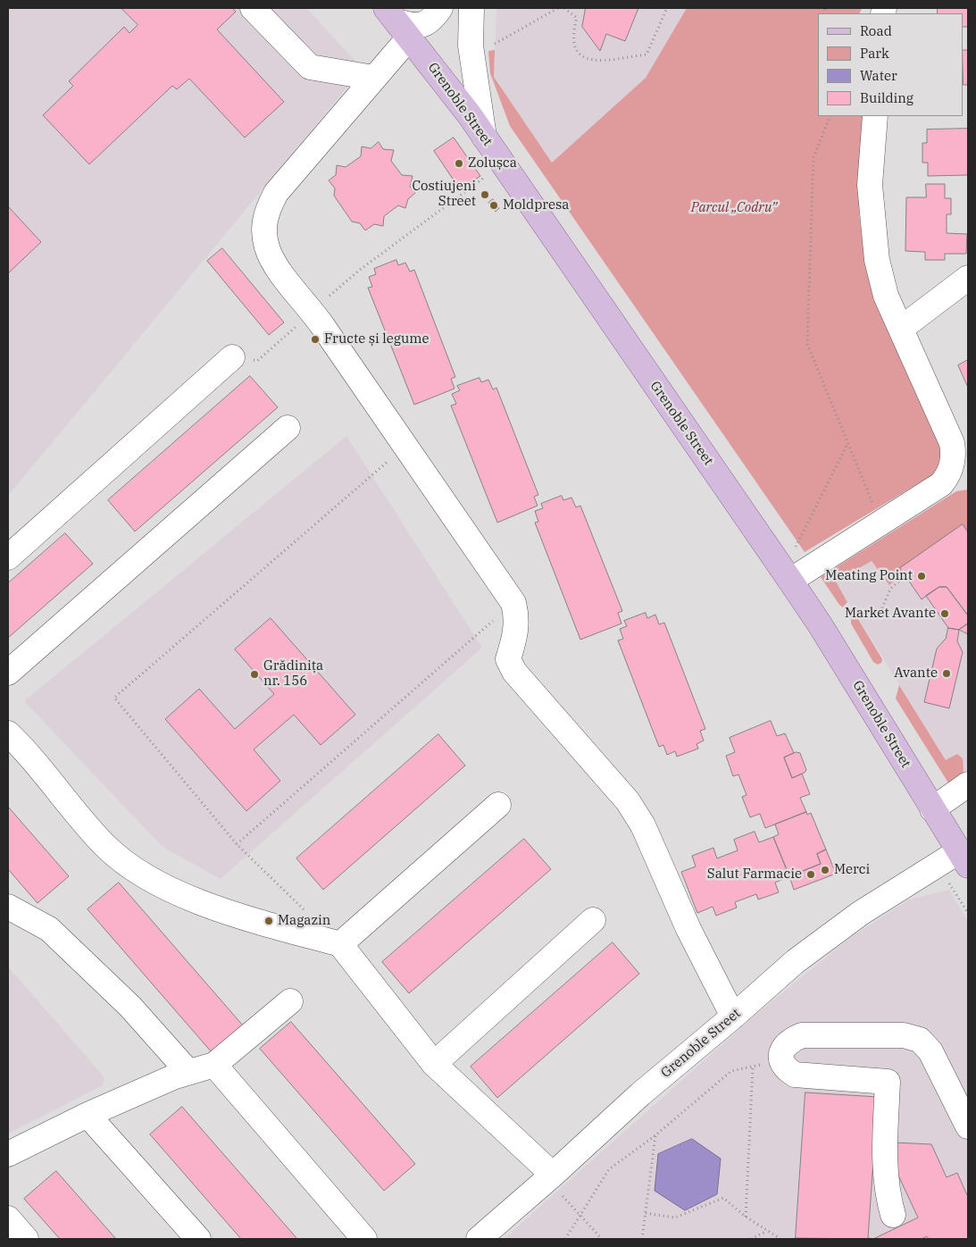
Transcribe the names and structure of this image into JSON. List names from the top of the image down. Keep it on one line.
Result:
{"streets":{"main road":["Grenoble Street"]},"parks":["Parcul „Codru”"],"places":["Zolușca","Costiujeni Street","Moldpresa","Fructe și legume","Meating Point","Market Avante","Avante","Grădinița nr. 156","Merci","Salut Farmacie","Magazin"],"legend":["Road","Park","Water","Building"]}
